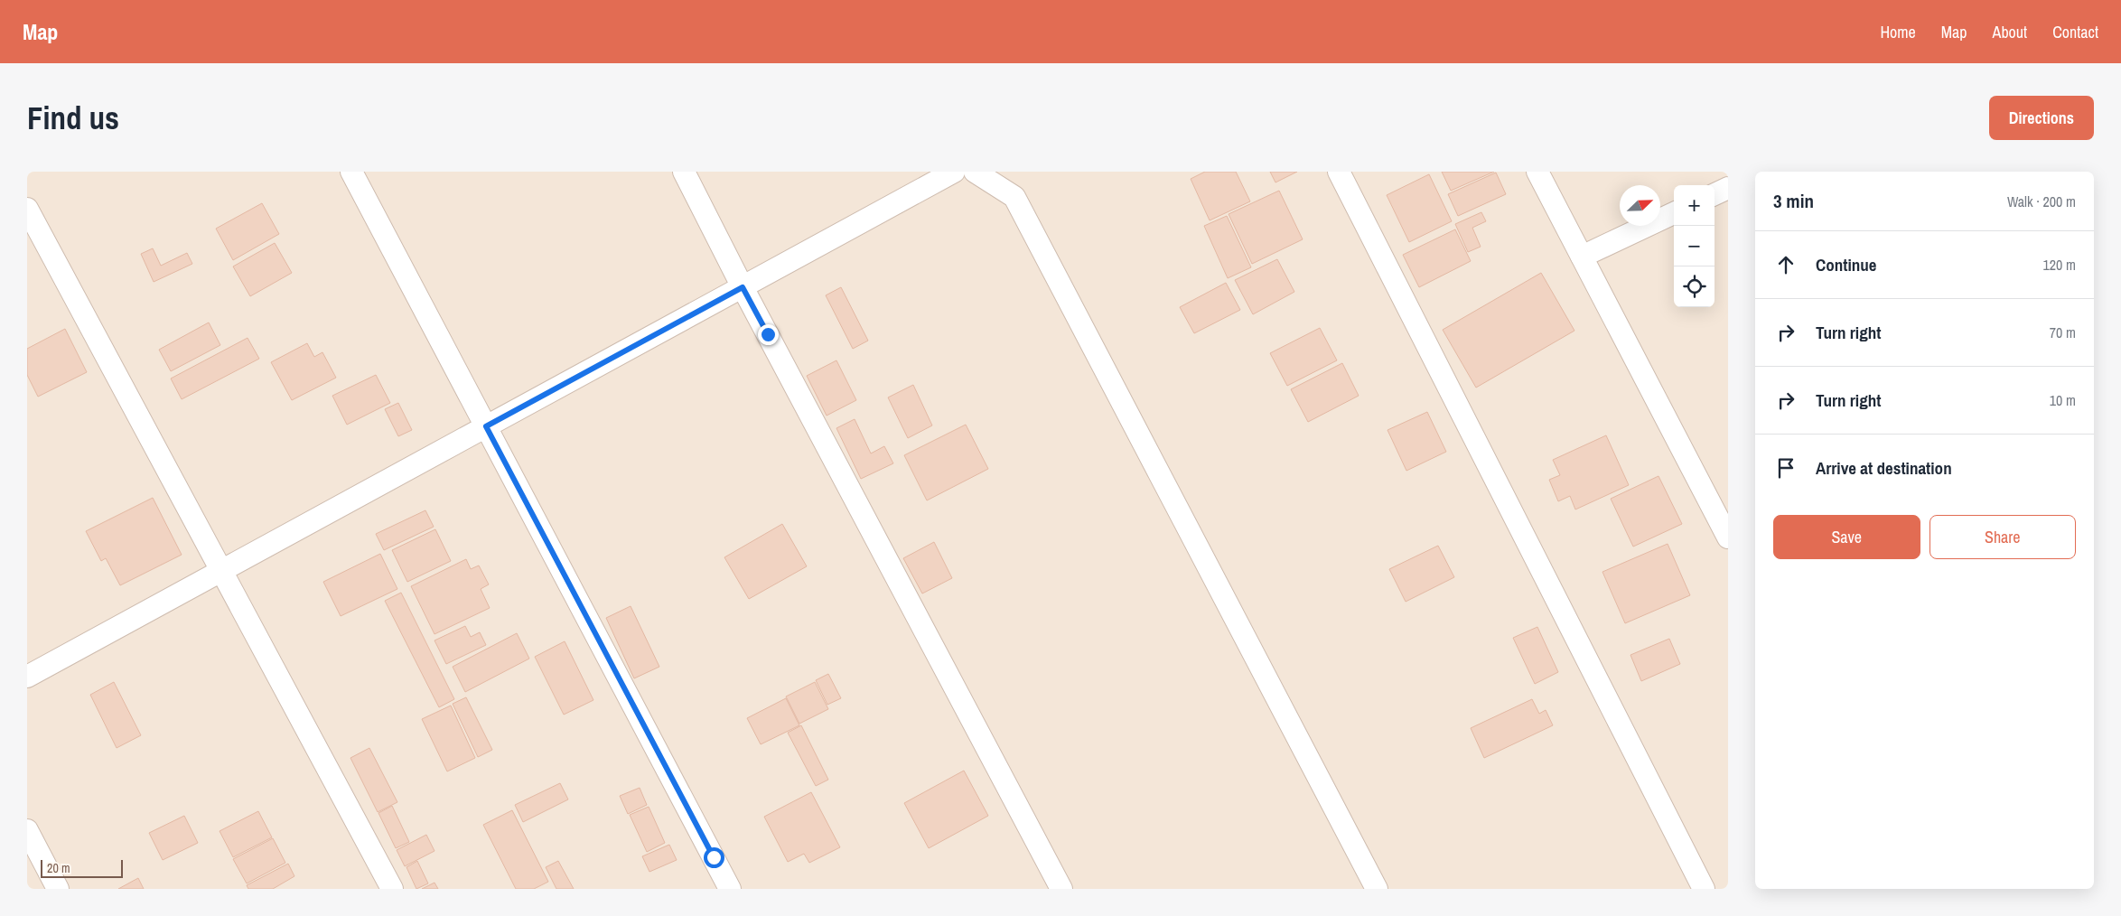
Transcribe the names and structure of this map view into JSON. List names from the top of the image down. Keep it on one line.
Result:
{"scale_bar":"20 m","north":"top right","page":{"header":"Map","nav":["Home","Map","About","Contact"],"buttons":["Directions",["Save","Share"]],"title":"Find us","heading":["3 min","Walk · 200 m"],"map_buttons":["+","−"],"list":[["Continue","120 m"],["Turn right","70 m"],["Turn right","10 m"],"Arrive at destination"],"scale":"20 m"}}
